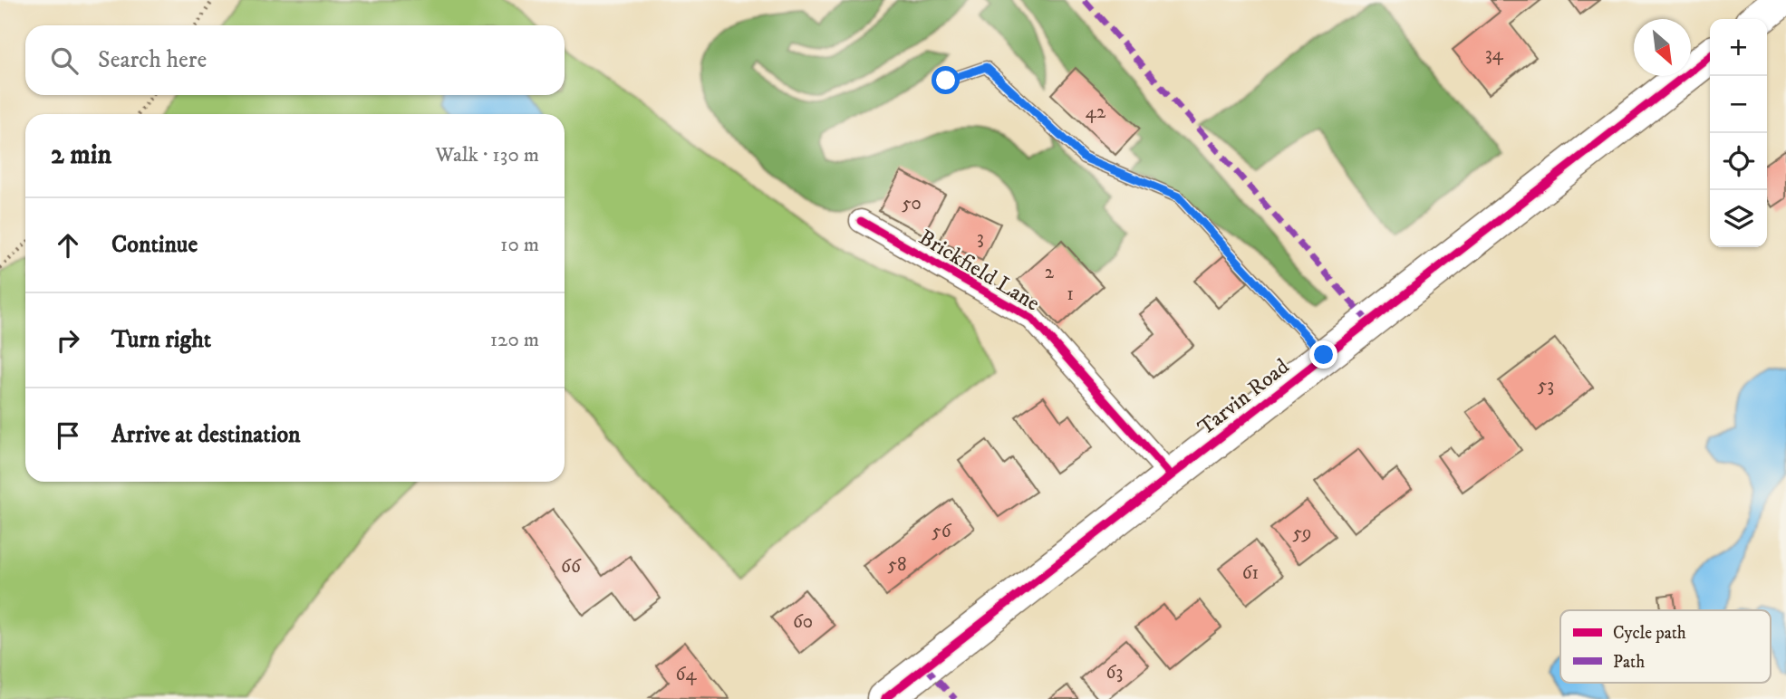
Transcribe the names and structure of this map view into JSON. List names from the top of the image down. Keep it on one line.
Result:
{"streets":{"highway":["Tarvin Road"],"street":["Brickfield Lane"]},"crossings":[["Brickfield Lane","Tarvin Road"]],"house_numbers":["34","42","50","3","2","1","53","56","59","58","66","61","60","63","64"],"legend":["Cycle path","Path"],"north":"bottom right","page":{"map_buttons":["+","−"],"search":"Search here","heading":["2 min","Walk · 130 m"],"list":[["Continue","10 m"],["Turn right","120 m"],"Arrive at destination"]}}
